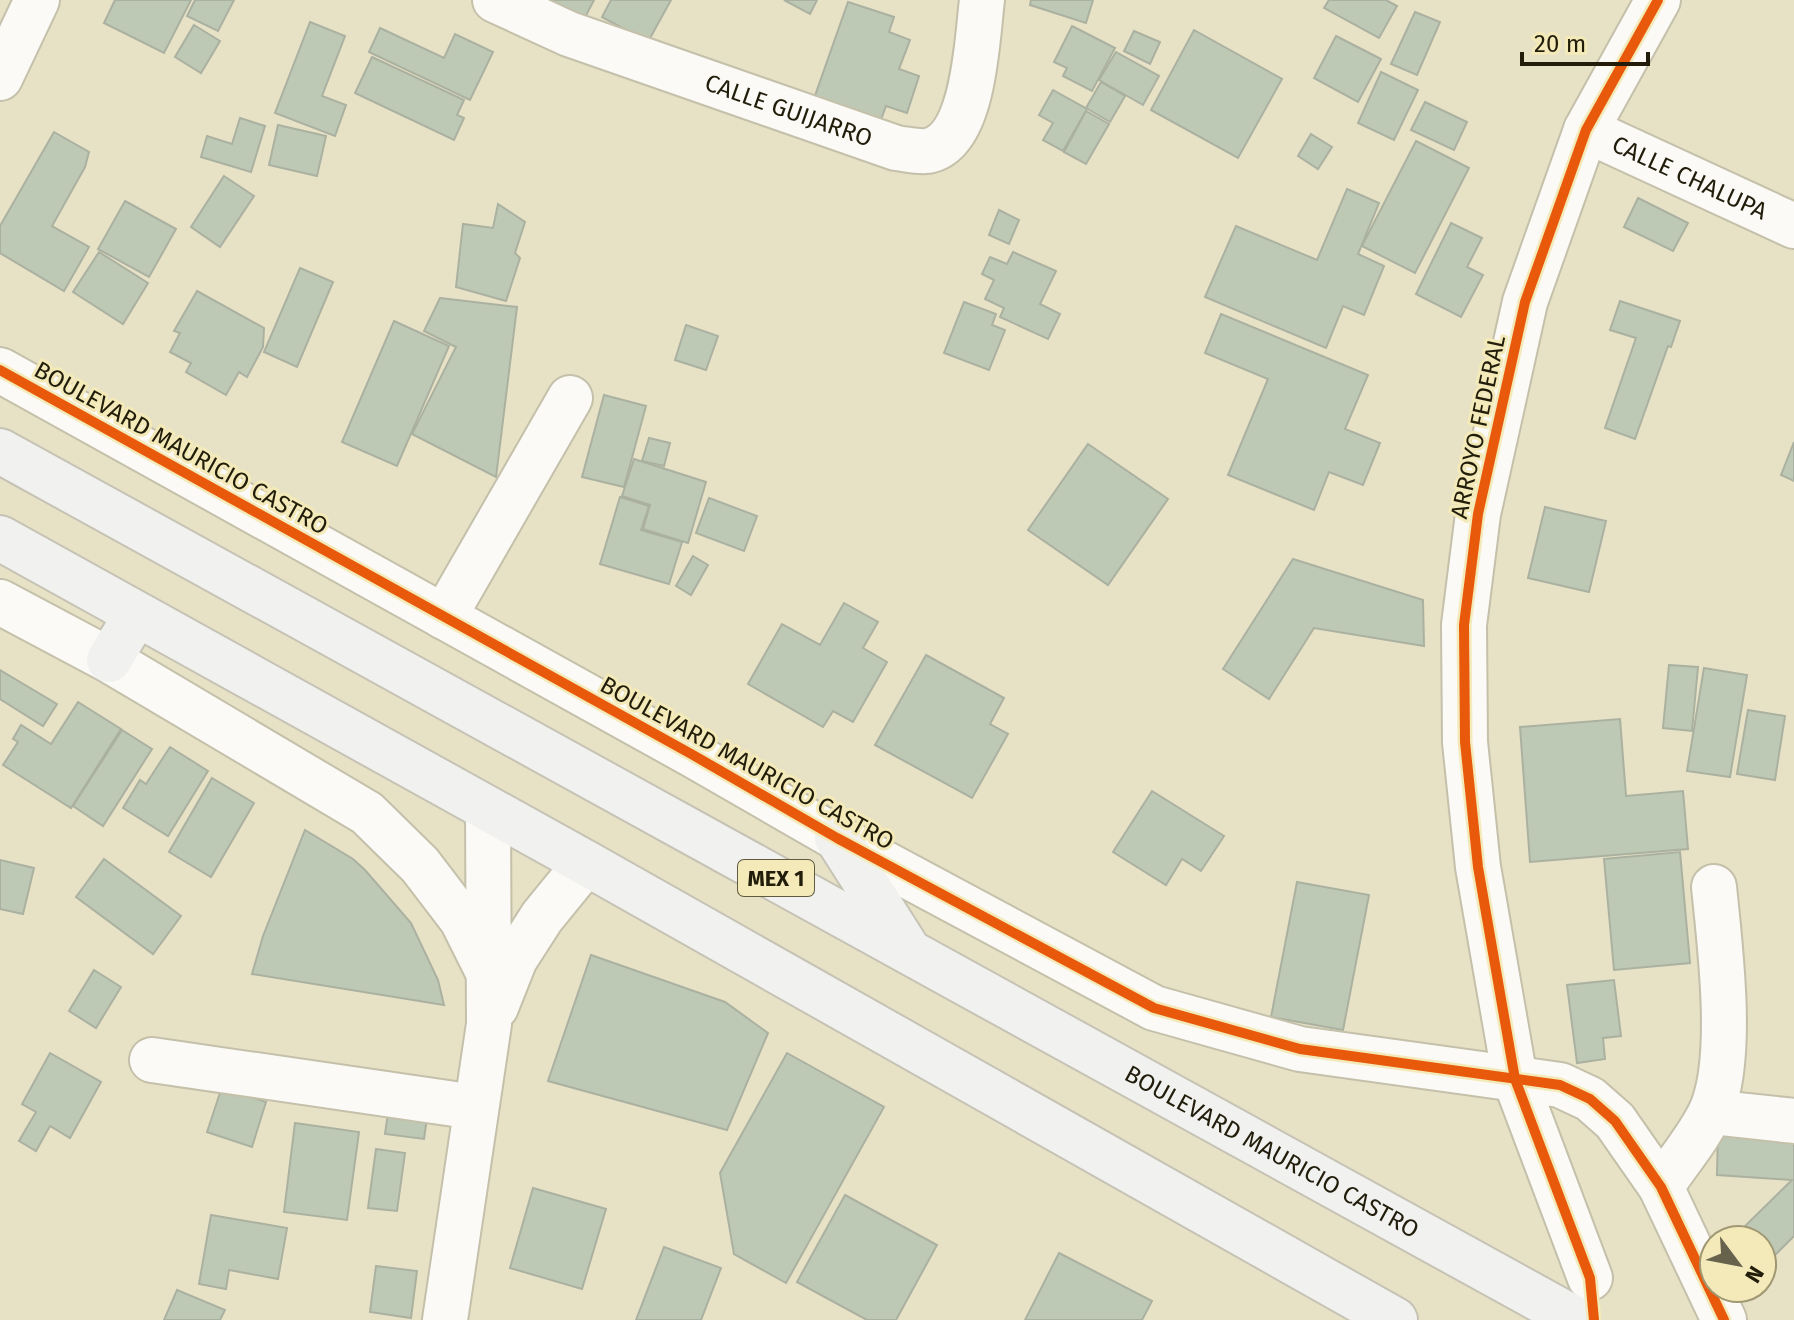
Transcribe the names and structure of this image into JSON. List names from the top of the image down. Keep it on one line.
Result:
{"streets":{"main road":["BOULEVARD MAURICIO CASTRO","MEX 1"],"street":["CALLE GUIJARRO","CALLE CHALUPA","ARROYO FEDERAL"]},"crossings":[["CALLE CHALUPA","ARROYO FEDERAL"],["ARROYO FEDERAL","BOULEVARD MAURICIO CASTRO"]],"scale_bar":"20 m","north":"bottom right"}
